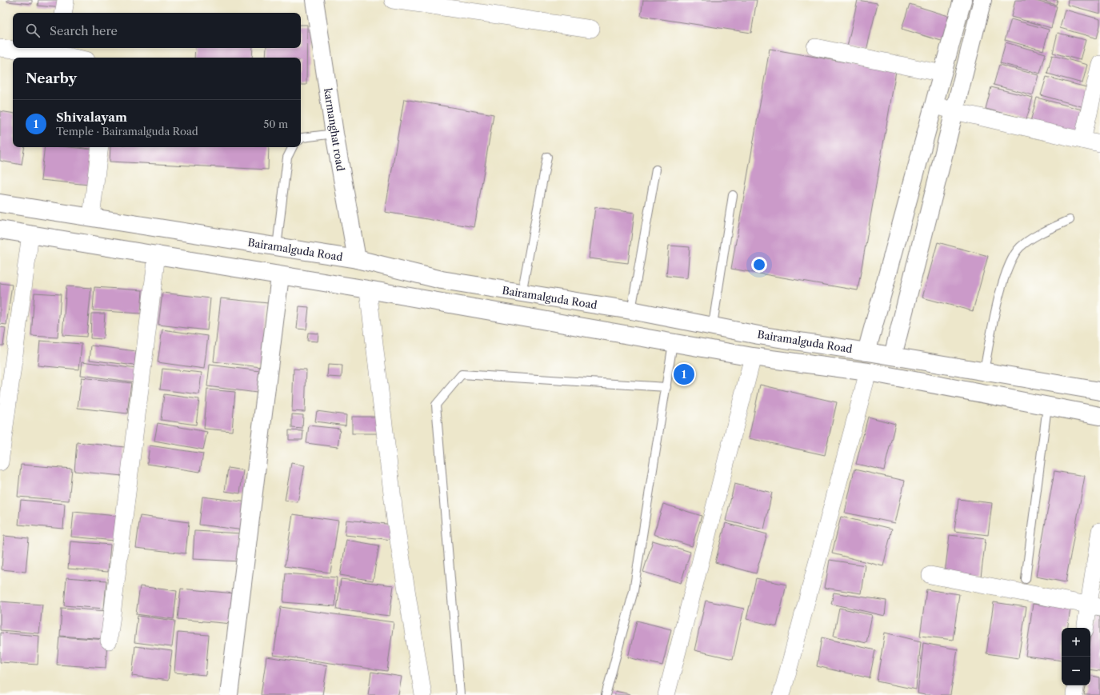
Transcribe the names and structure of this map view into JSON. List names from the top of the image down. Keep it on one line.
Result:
{"streets":{"main road":["karmanghat road","Bairamalguda Road"]},"crossings":[["karmanghat road","Bairamalguda Road"]],"page":{"search":"Search here","heading":"Nearby","list":[{"mark":"1","name":"Shivalayam","note":"Temple · Bairamalguda Road","value":"50 m"}],"pins":"1","map_buttons":["+","−"]}}
